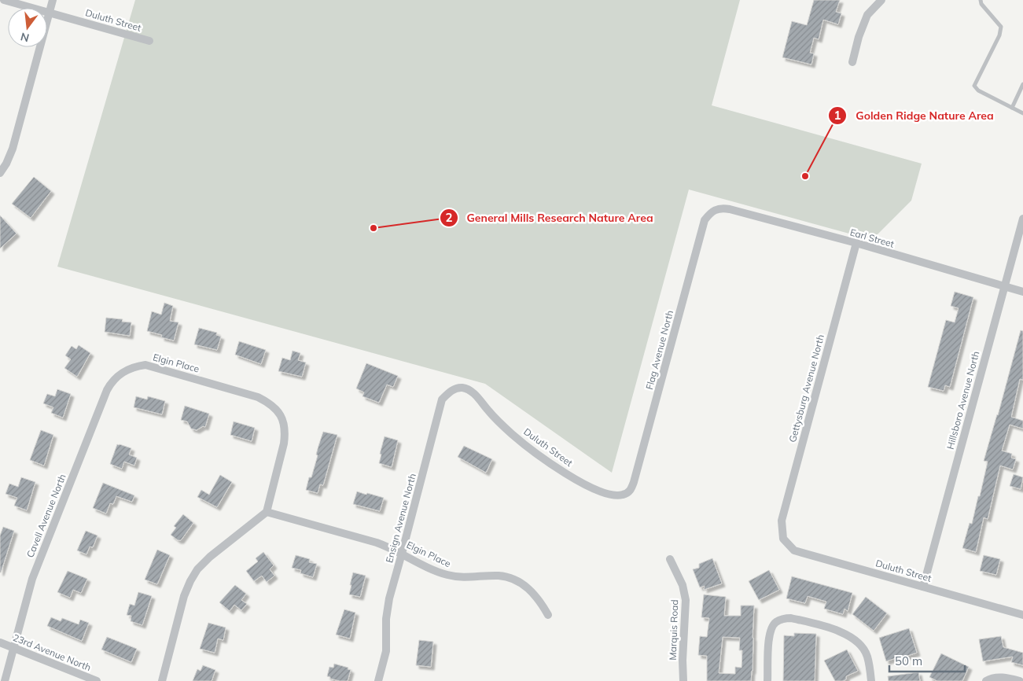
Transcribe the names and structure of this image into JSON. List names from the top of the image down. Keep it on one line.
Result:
{"streets":{"street":["Duluth Street","Earl Street","Flag Avenue North","Elgin Place","Gettysburg Avenue North","Hillsboro Avenue North","Cavell Avenue North","Ensign Avenue North","Marquis Road","23rd Avenue North"]},"crossings":[["Duluth Street","Flag Avenue North"],["Duluth Street","Gettysburg Avenue North"],["Duluth Street","Hillsboro Avenue North"],["Duluth Street","Ensign Avenue North"],["Earl Street","Flag Avenue North"],["Earl Street","Gettysburg Avenue North"],["Earl Street","Hillsboro Avenue North"],["Elgin Place","Cavell Avenue North"],["Elgin Place","Ensign Avenue North"],["Cavell Avenue North","23rd Avenue North"]],"places":["Golden Ridge Nature Area","General Mills Research Nature Area"],"scale_bar":"50 m","north":"bottom"}
